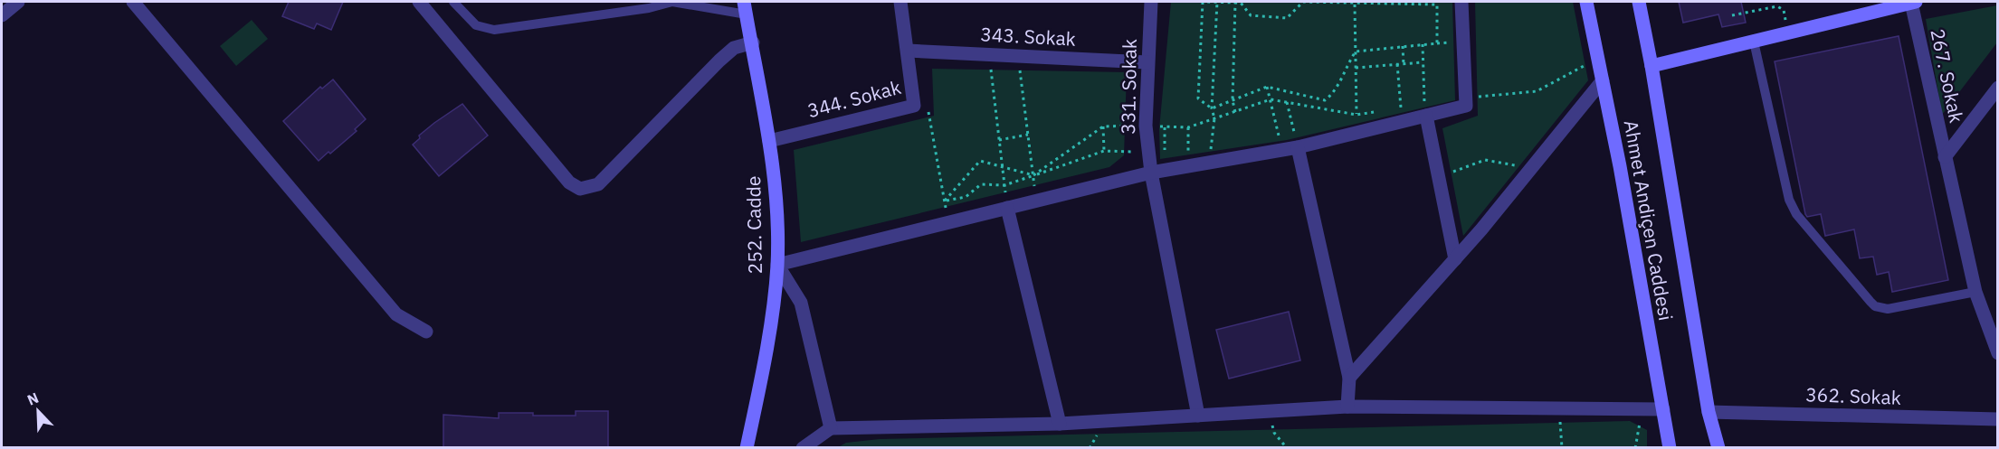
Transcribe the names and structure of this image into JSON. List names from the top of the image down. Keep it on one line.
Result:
{"streets":{"main road":["Ahmet Andiçen Caddesi","252. Cadde"],"street":["343. Sokak","267. Sokak","331. Sokak","344. Sokak","362. Sokak"]},"crossings":[["343. Sokak","331. Sokak"],["343. Sokak","344. Sokak"],["344. Sokak","252. Cadde"],["Ahmet Andiçen Caddesi","362. Sokak"]],"north":"top left"}
